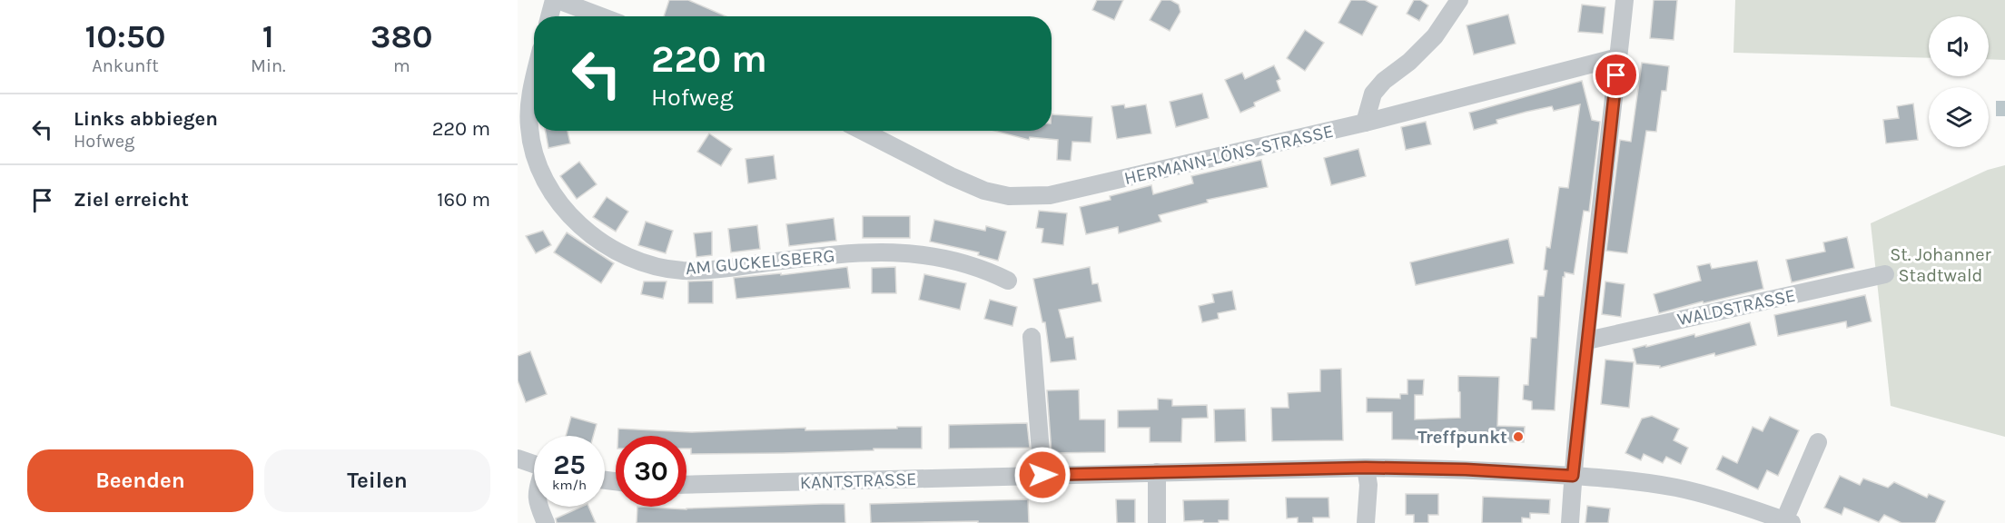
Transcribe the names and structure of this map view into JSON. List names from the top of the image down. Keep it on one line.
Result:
{"streets":{"street":["HERMANN-LÖNS-STRASSE","AM GUCKELSBERG","WALDSTRASSE","KANTSTRASSE"]},"parks":["St. Johanner Stadtwald"],"places":["Treffpunkt"],"page":{"eta":["10:50","Ankunft","1","Min.","380","m"],"turn":["220 m","Hofweg"],"list":[{"name":"Links abbiegen","note":"Hofweg","value":"220 m"},{"name":"Ziel erreicht","value":"160 m"}],"speed":"25 km/h","limit":"30","buttons":["Beenden","Teilen"]}}
